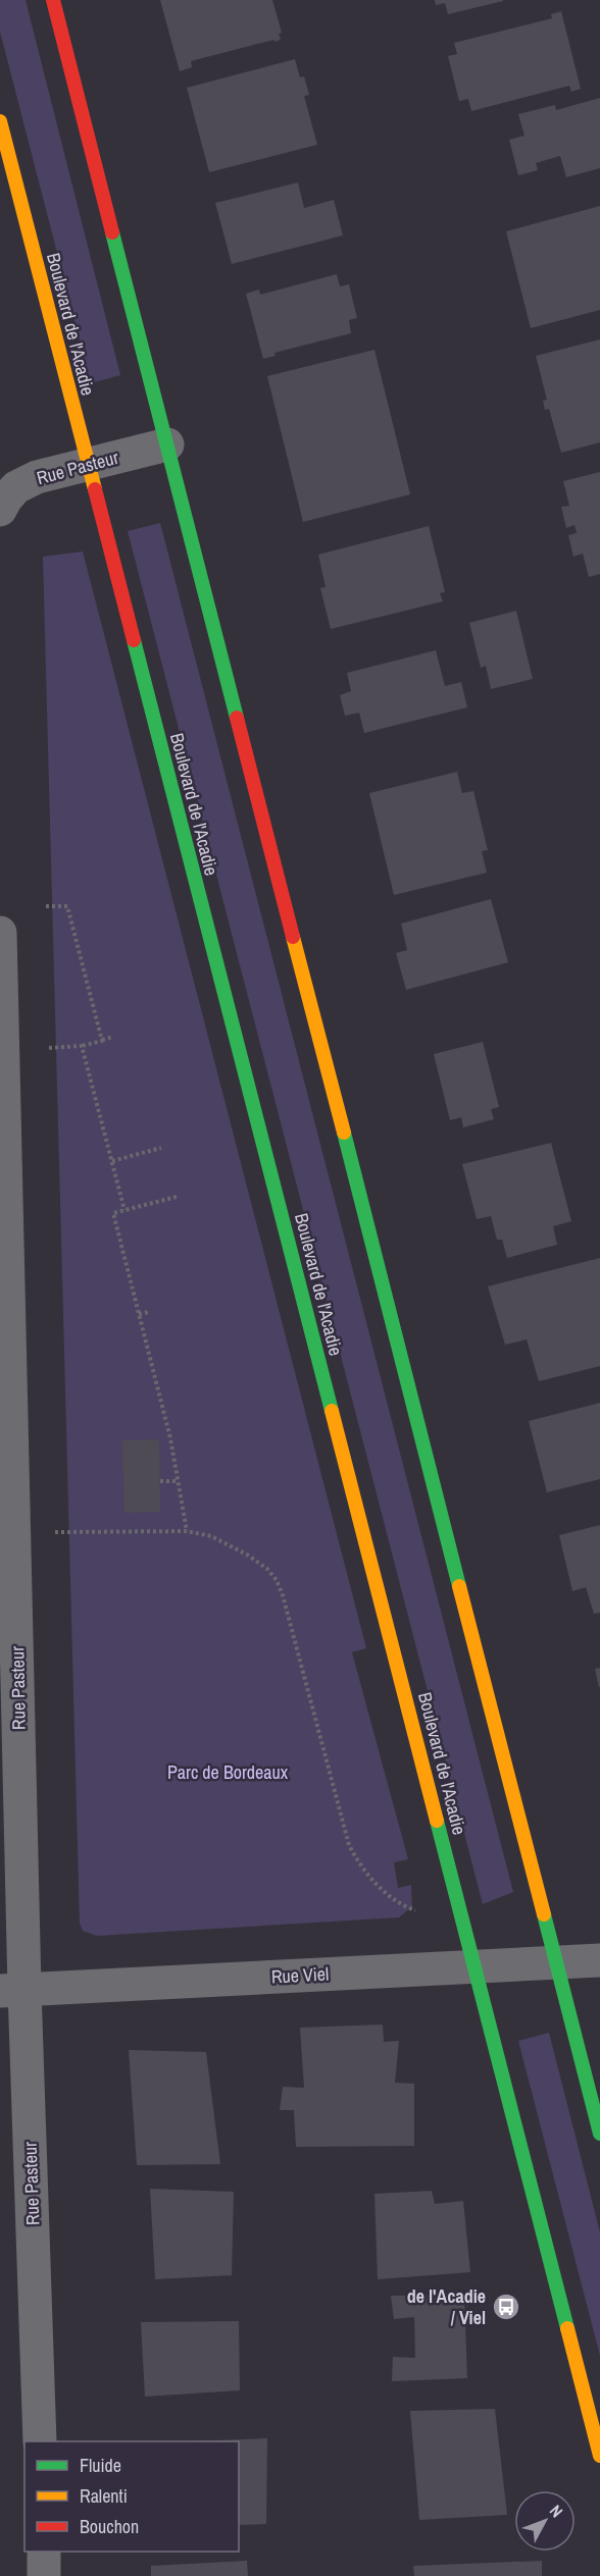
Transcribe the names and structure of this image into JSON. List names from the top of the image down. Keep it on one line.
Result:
{"streets":{"main road":["Boulevard de l'Acadie"],"street":["Rue Pasteur","Rue Viel"]},"crossings":[["Boulevard de l'Acadie","Rue Pasteur"],["Boulevard de l'Acadie","Rue Viel"],["Rue Pasteur","Rue Viel"]],"parks":["Parc de Bordeaux"],"places":{"bus stop":["de l'Acadie / Viel"]},"legend":["Fluide","Ralenti","Bouchon"],"north":"top right"}
